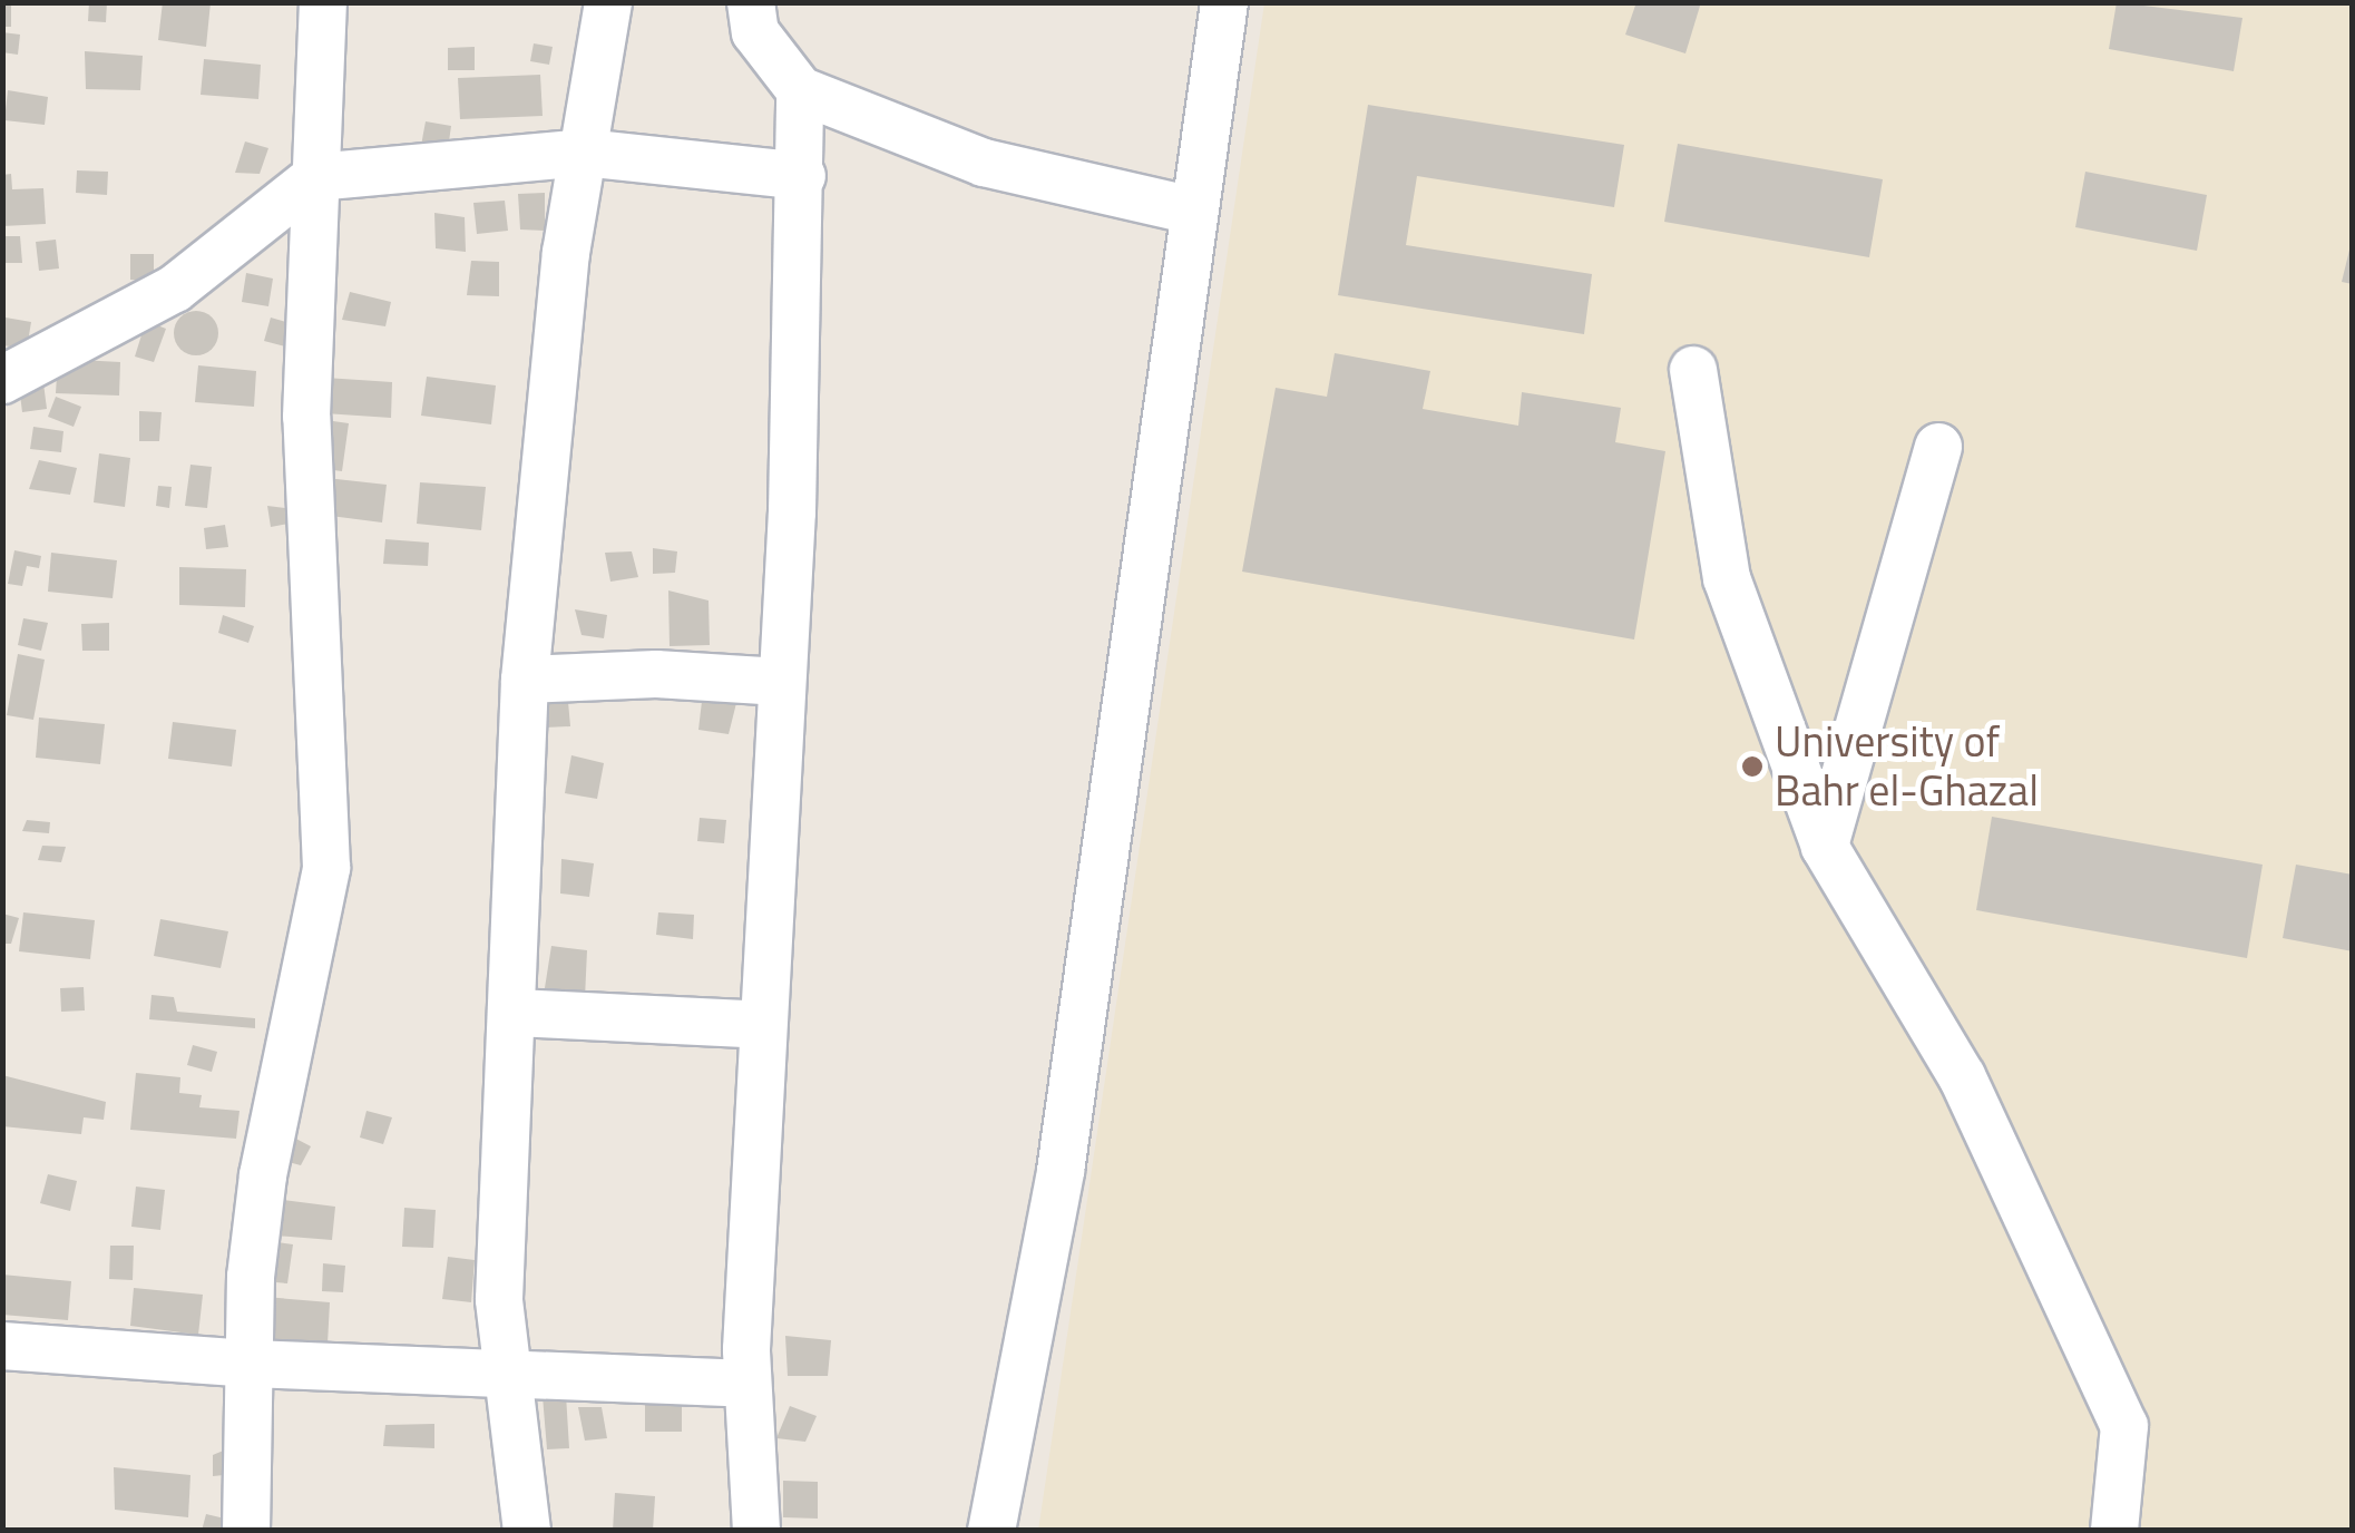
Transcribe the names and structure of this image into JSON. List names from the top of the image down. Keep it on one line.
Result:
{"places":["University of Bahr el-Ghazal"]}
